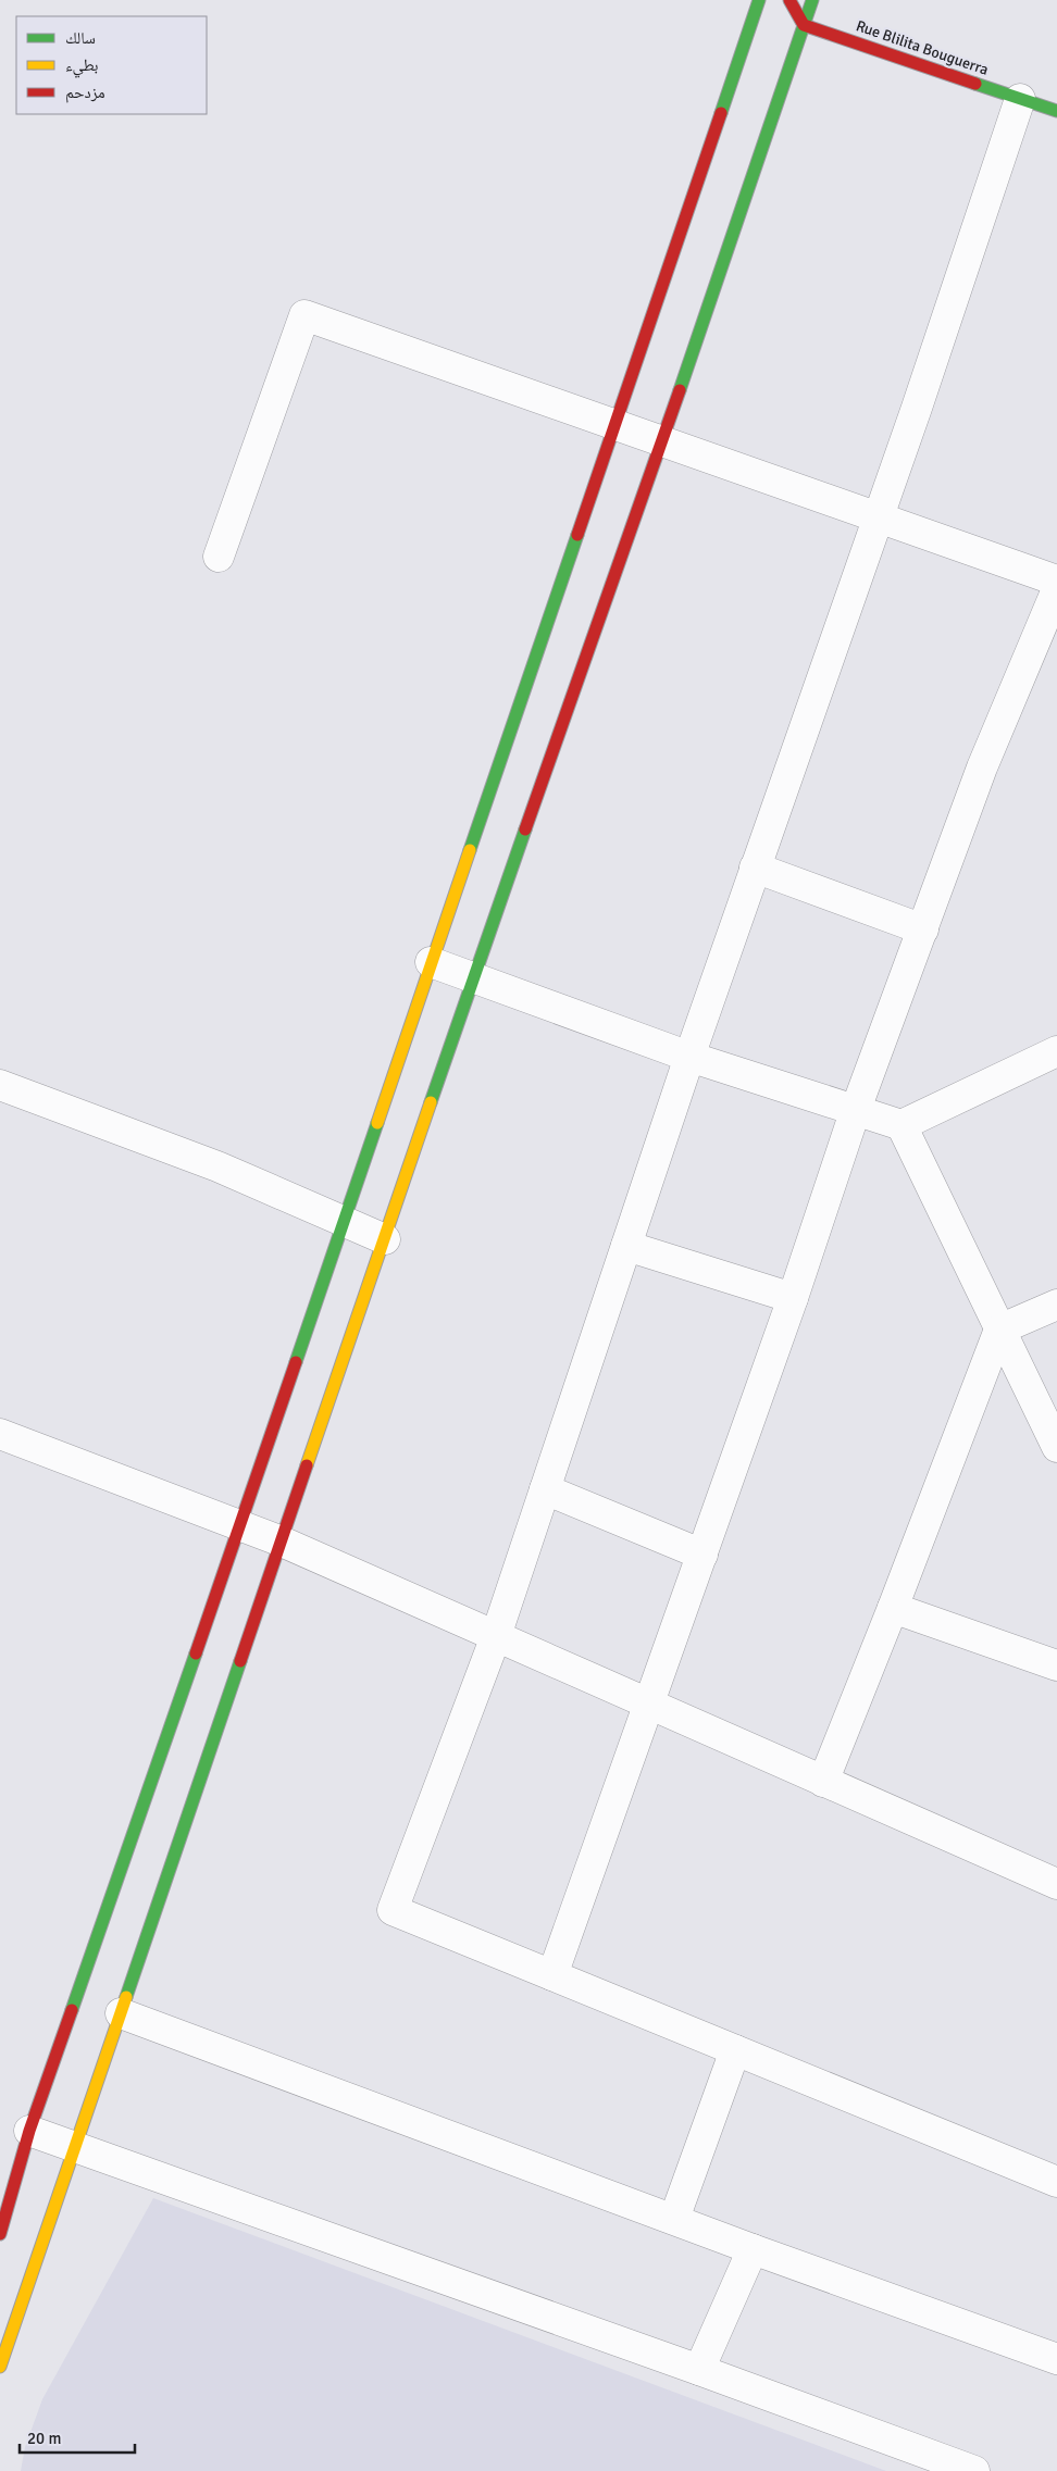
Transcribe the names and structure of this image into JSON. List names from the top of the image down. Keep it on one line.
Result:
{"streets":{"main road":["Rue Blilita Bouguerra"]},"legend":["سالك","بطيء","مزدحم"],"scale_bar":"20 m"}
